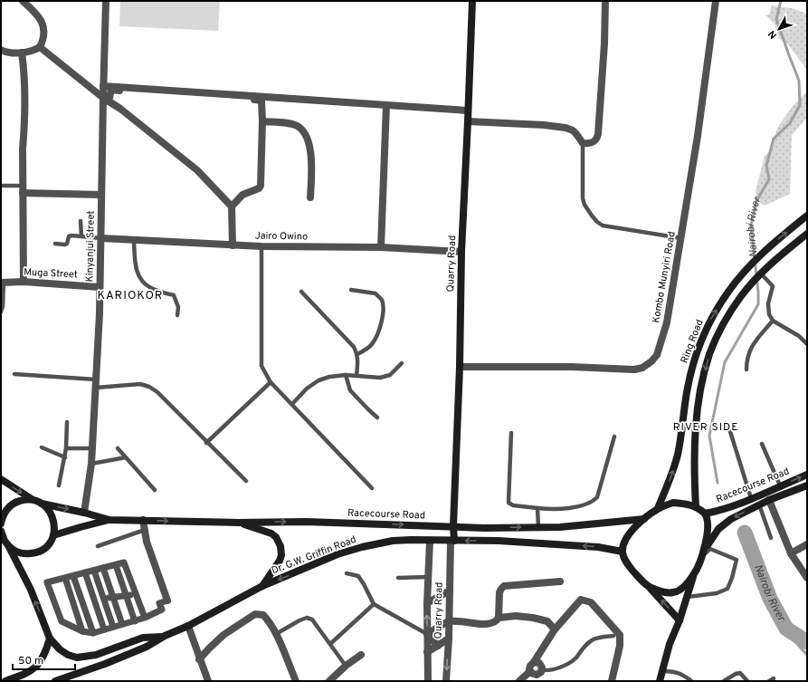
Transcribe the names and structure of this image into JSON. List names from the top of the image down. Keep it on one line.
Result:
{"streets":{"main road":["Quarry Road","Ring Road","Racecourse Road","Dr. G.W. Griffin Road"],"street":["Jairo Owino","Kinyanjui Street","Muga Street","Kombo Munyiri Road"]},"crossings":[["Jairo Owino","Kinyanjui Street"],["Jairo Owino","Quarry Road"],["Kinyanjui Street","Muga Street"],["Quarry Road","Kombo Munyiri Road"],["Quarry Road","Racecourse Road"],["Quarry Road","Dr. G.W. Griffin Road"],["Ring Road","Racecourse Road"],["Ring Road","Dr. G.W. Griffin Road"],["Racecourse Road","Dr. G.W. Griffin Road"]],"one_way":["Dr. G.W. Griffin Road"],"districts":["KARIOKOR","RIVER SIDE"],"water":["Nairobi River"],"scale_bar":"50 m","north":"bottom left"}
